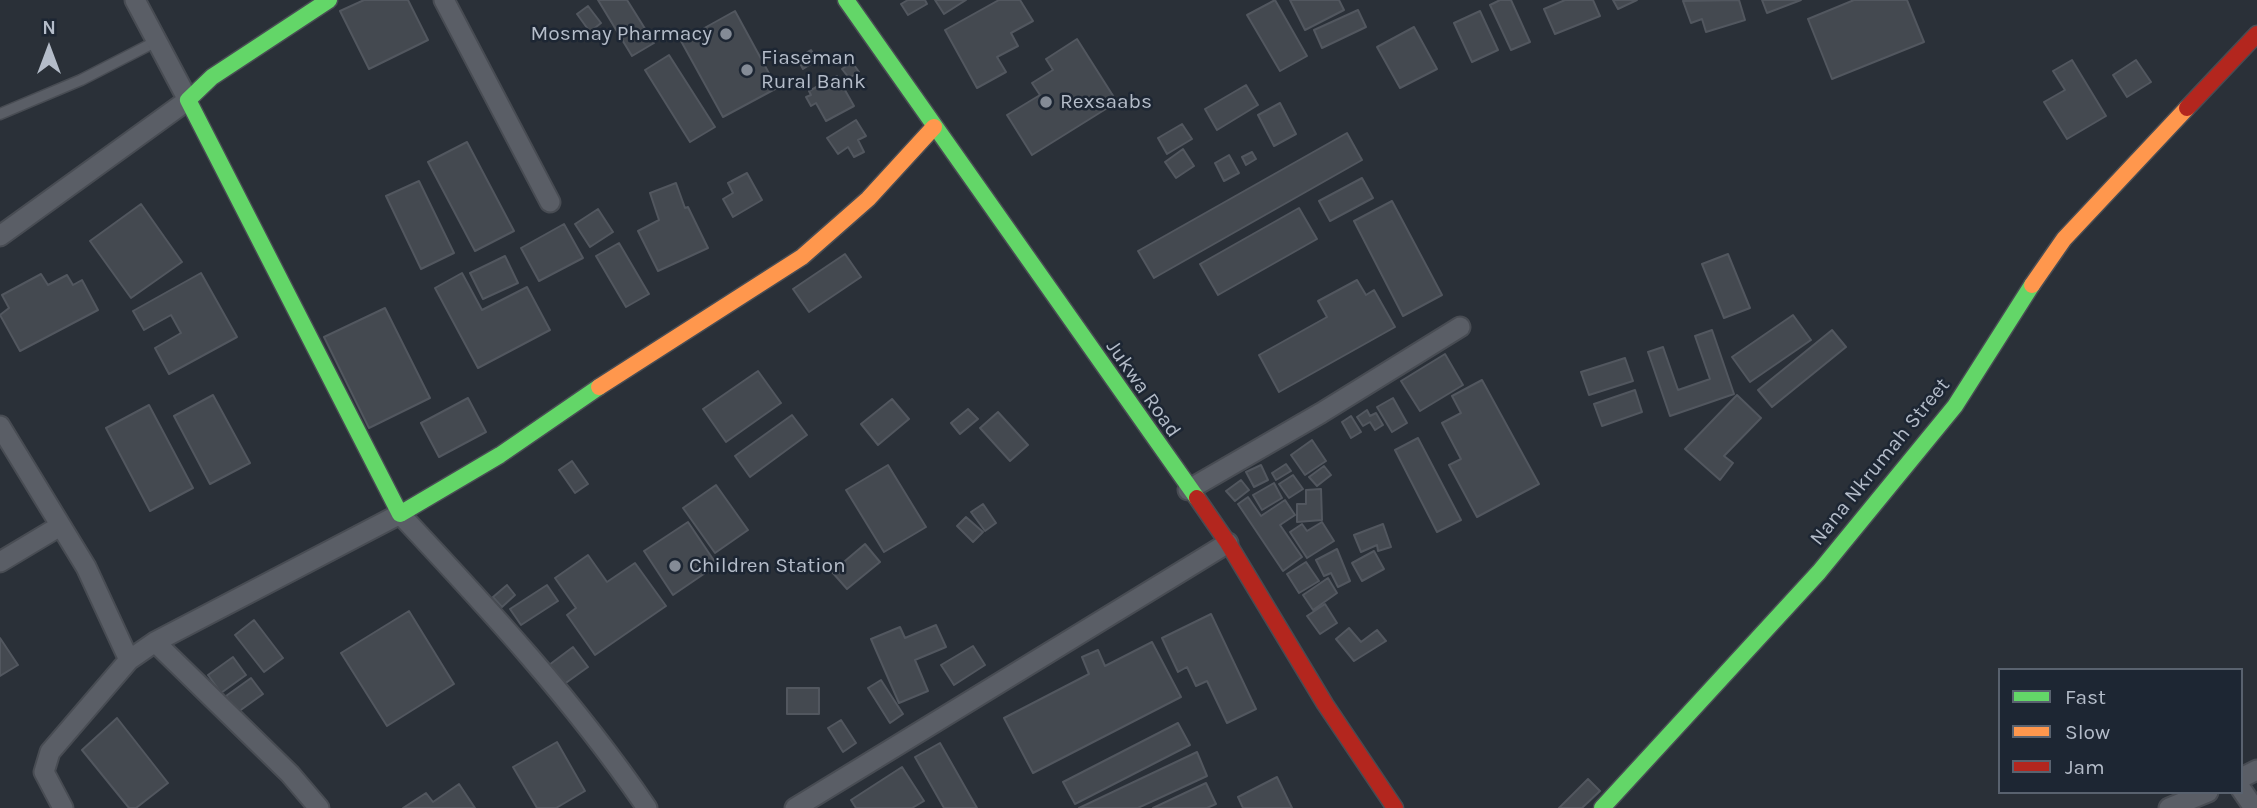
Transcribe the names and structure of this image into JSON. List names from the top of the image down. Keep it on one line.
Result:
{"streets":{"street":["Jukwa Road","Nana Nkrumah Street"]},"places":["Mosmay Pharmacy","Fiaseman Rural Bank","Rexsaabs","Children Station"],"legend":["Fast","Slow","Jam"],"north":"top"}
